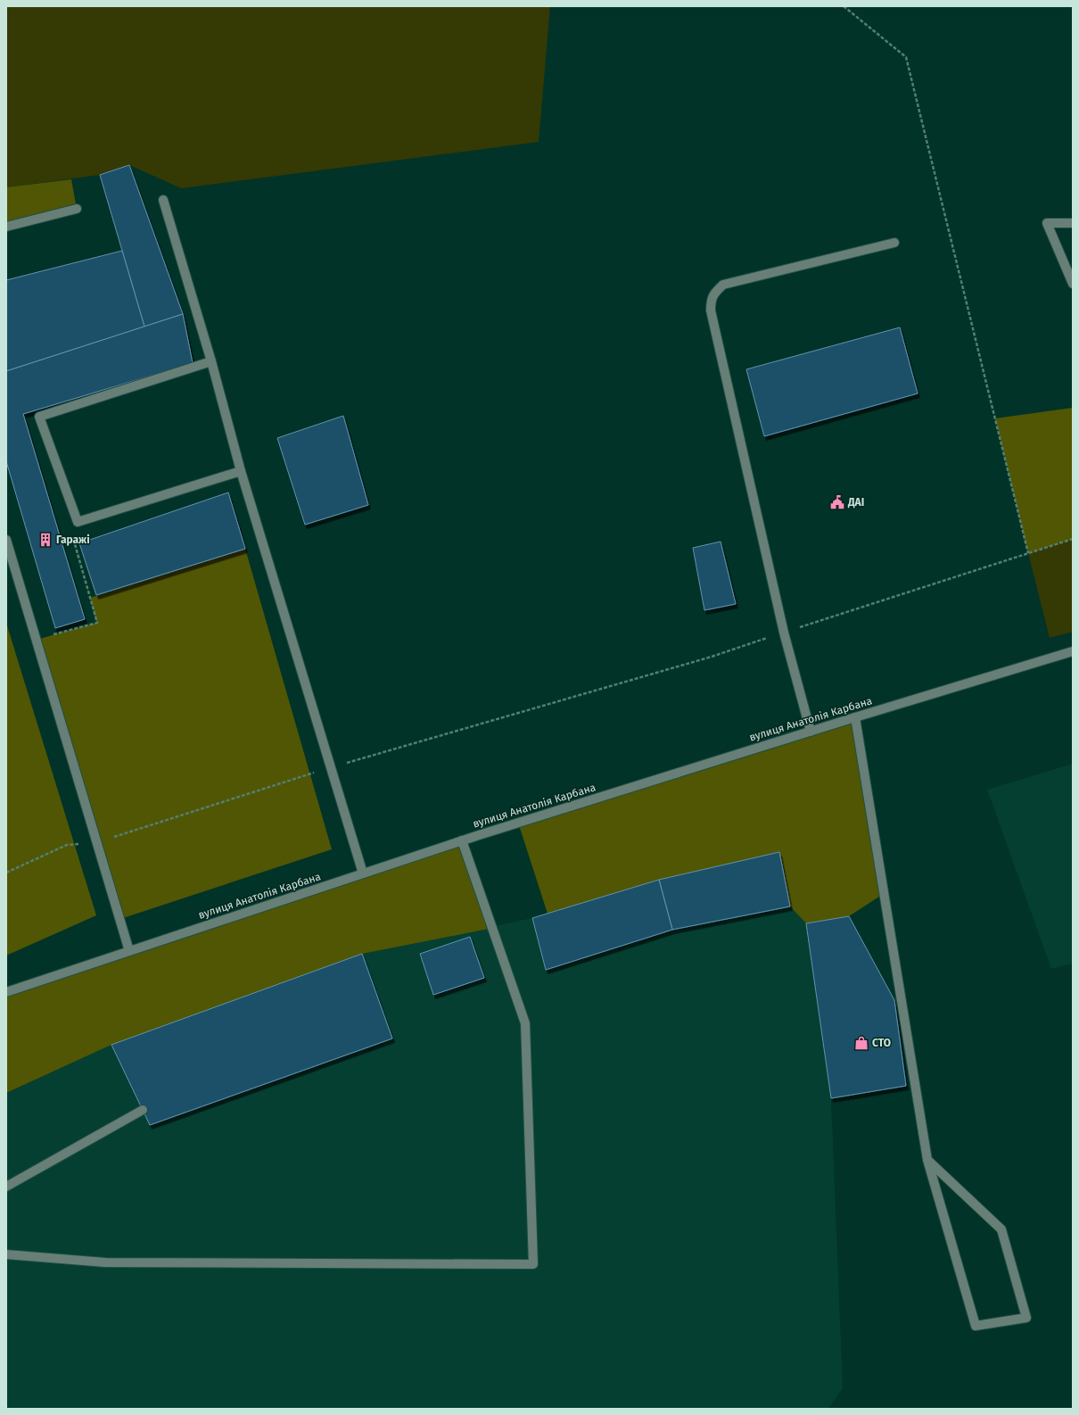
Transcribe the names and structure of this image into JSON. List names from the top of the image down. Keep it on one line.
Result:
{"streets":{"street":["вулиця Анатолія Карбана"]},"places":{"public building":["ДАІ"],"building":["Гаражі"],"shop":["СТО"]}}
